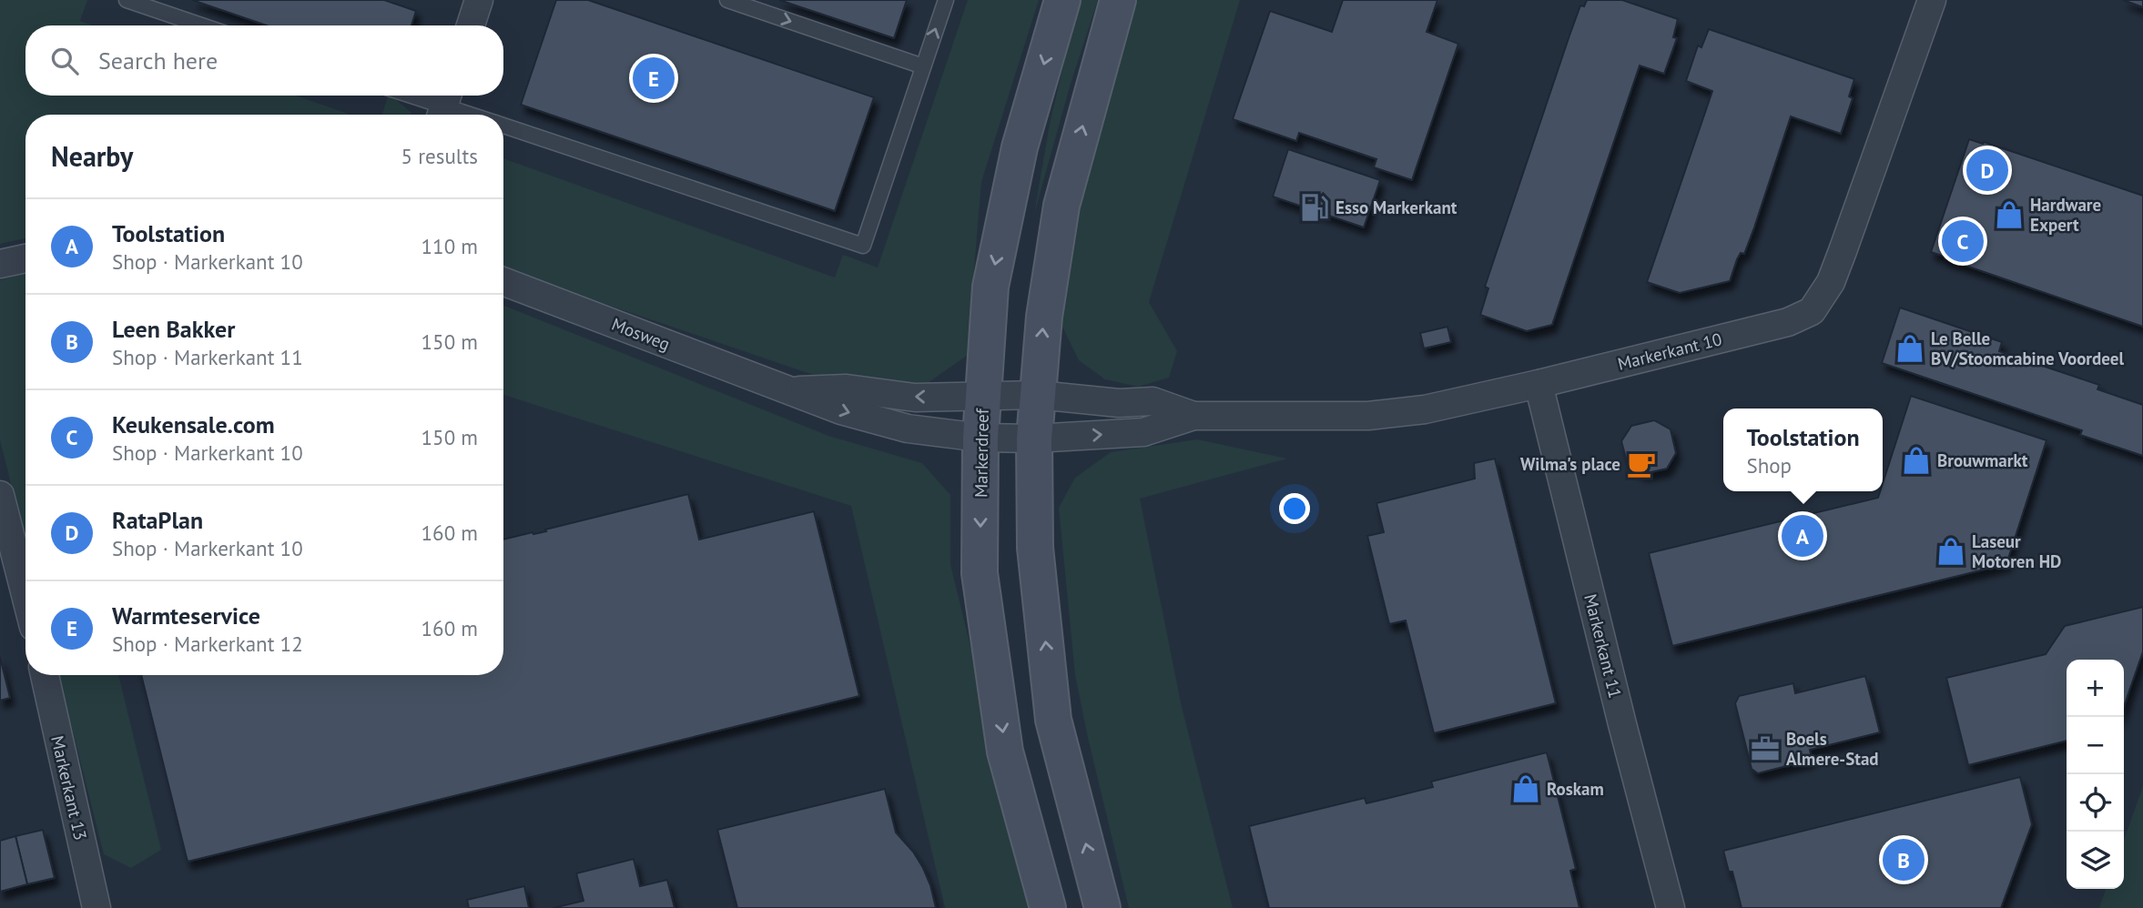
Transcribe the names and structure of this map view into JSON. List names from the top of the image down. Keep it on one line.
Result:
{"streets":{"main road":["Markerdreef"],"street":["Mosweg","Markerkant 10","Markerkant 11","Markerkant 13"]},"crossings":[["Mosweg","Markerkant 10"],["Mosweg","Markerdreef"],["Markerkant 10","Markerkant 11"]],"places":{"fuel station":["Esso Markerkant"],"shop":["Hardware Expert","Le Belle BV/Stoomcabine Voordeel","Brouwmarkt","Laseur Motoren HD","Roskam"],"cafe":["Wilma's place"],"office":["Boels Almere-Stad"]},"page":{"search":"Search here","pins":["E","D","C","A","B"],"heading":["Nearby","5 results"],"list":[{"mark":"A","name":"Toolstation","note":"Shop · Markerkant 10","value":"110 m"},{"mark":"B","name":"Leen Bakker","note":"Shop · Markerkant 11","value":"150 m"},{"mark":"C","name":"Keukensale.com","note":"Shop · Markerkant 10","value":"150 m"},{"mark":"D","name":"RataPlan","note":"Shop · Markerkant 10","value":"160 m"},{"mark":"E","name":"Warmteservice","note":"Shop · Markerkant 12","value":"160 m"}],"popup":["Toolstation","Shop"],"map_buttons":["+","−"]}}
